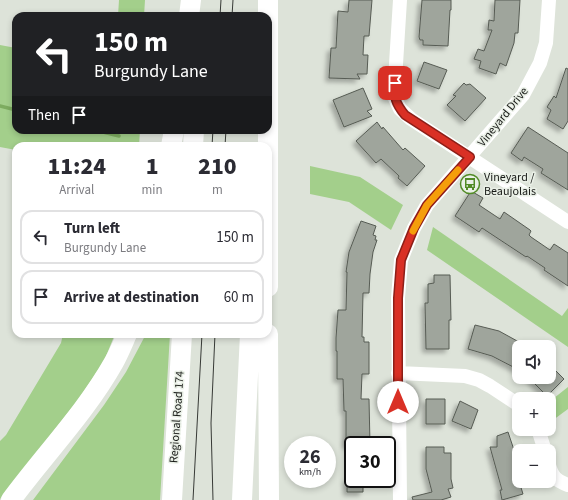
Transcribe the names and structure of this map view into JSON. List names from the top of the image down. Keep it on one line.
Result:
{"streets":{"highway":["Regional Road 174"],"street":["Vineyard Drive"]},"places":{"bus stop":["Vineyard / Beaujolais"]},"page":{"turn":["150 m","Burgundy Lane"],"then":"Then","eta":["11:24","Arrival","1","min","210","m"],"list":[{"name":"Turn left","note":"Burgundy Lane","value":"150 m"},{"name":"Arrive at destination","value":"60 m"}],"map_buttons":["+","−"],"speed":"26 km/h","limit":"30"}}
